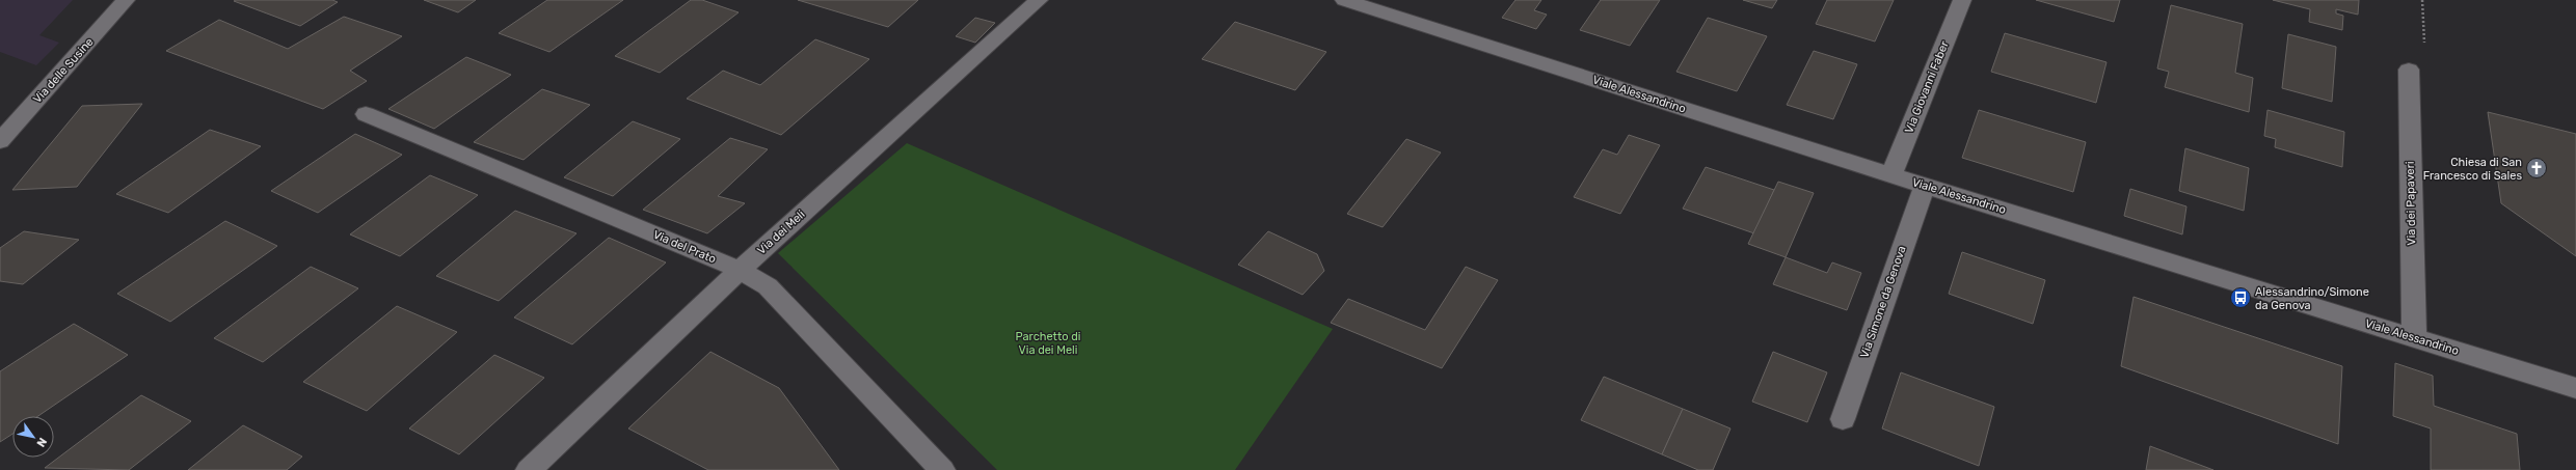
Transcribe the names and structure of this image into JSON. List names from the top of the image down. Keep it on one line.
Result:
{"streets":{"street":["Via delle Susine","Via Giovanni Faber","Viale Alessandrino","Via dei Papaveri","Via dei Meli","Via del Prato","Via Simone da Genova"]},"crossings":[["Via Giovanni Faber","Viale Alessandrino"],["Viale Alessandrino","Via dei Papaveri"],["Viale Alessandrino","Via Simone da Genova"],["Via dei Meli","Via del Prato"]],"parks":["Parchetto di Via dei Meli"],"places":{"church":["Chiesa di San Francesco di Sales"],"bus stop":["Alessandrino/Simone da Genova"]},"north":"bottom right"}
